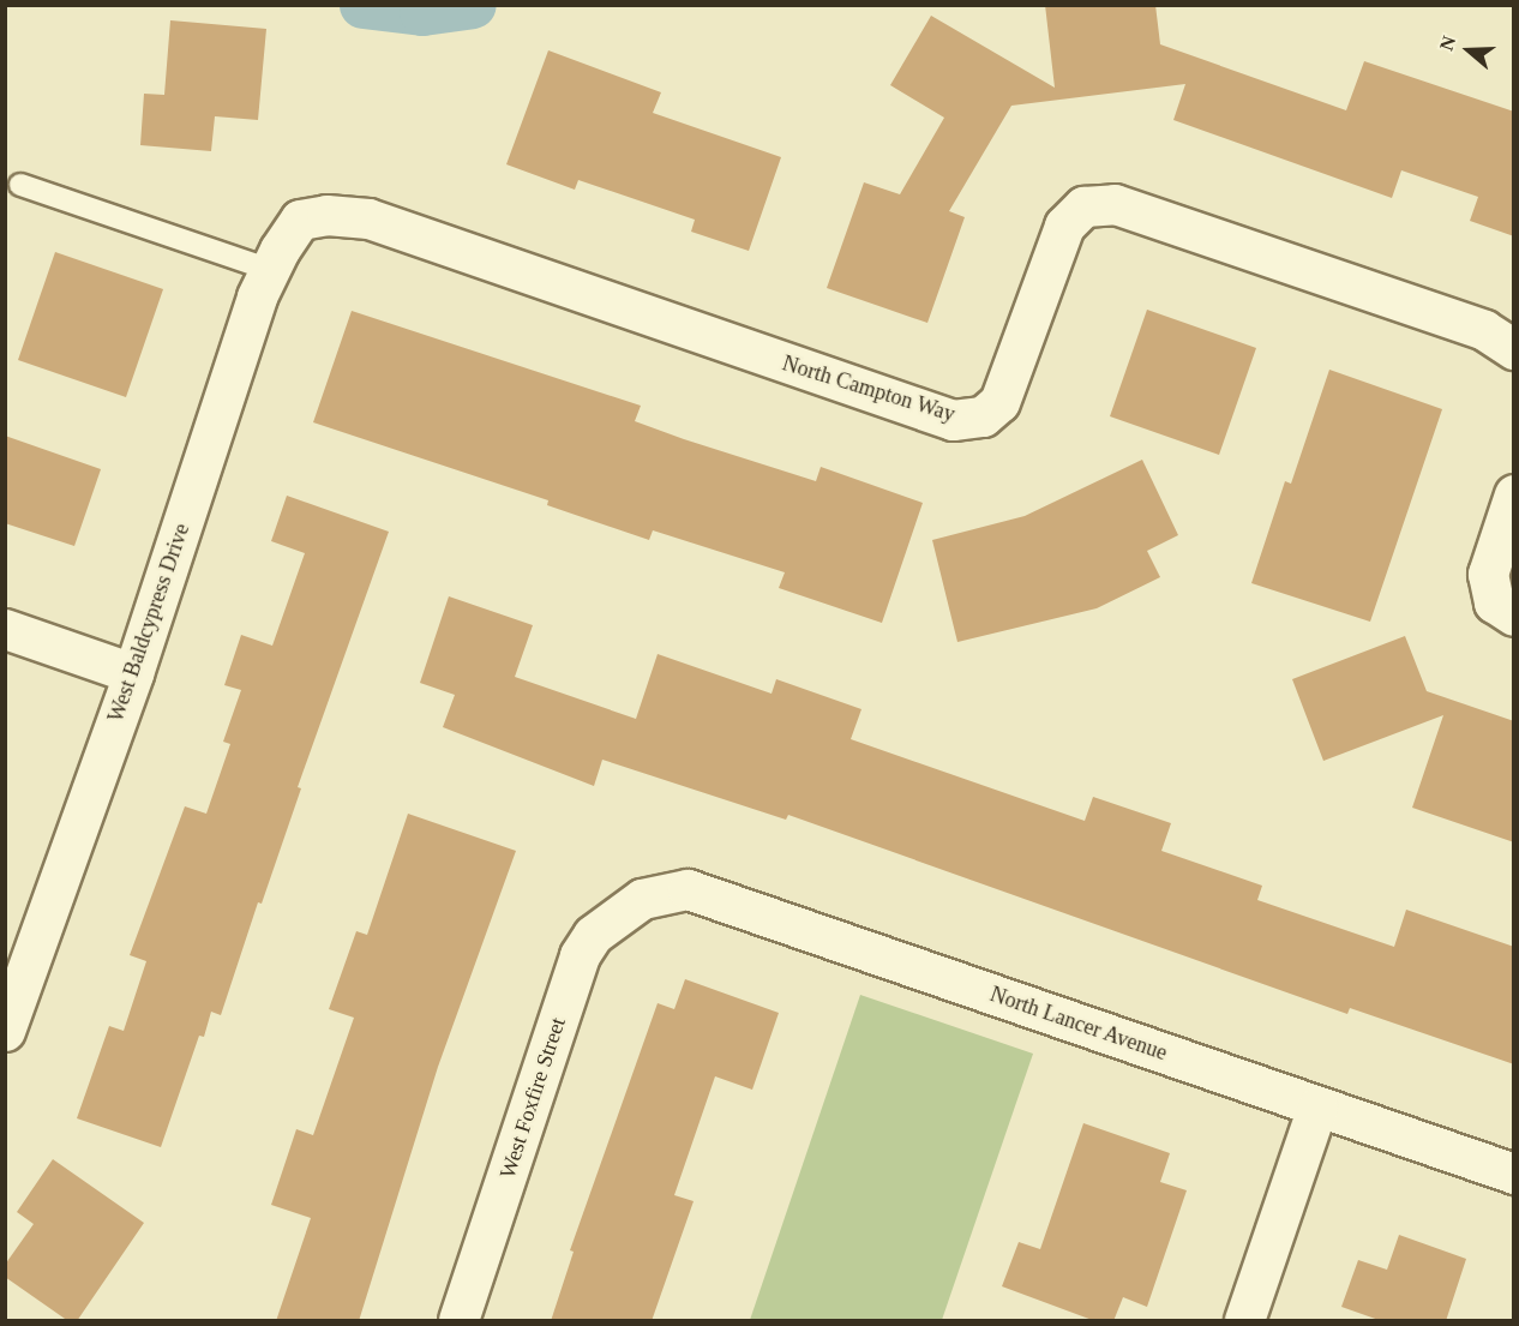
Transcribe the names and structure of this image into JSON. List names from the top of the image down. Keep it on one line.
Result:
{"streets":{"street":["North Campton Way","West Baldcypress Drive","North Lancer Avenue","West Foxfire Street"]},"crossings":[["North Campton Way","West Baldcypress Drive"],["North Lancer Avenue","West Foxfire Street"]],"north":"left"}
